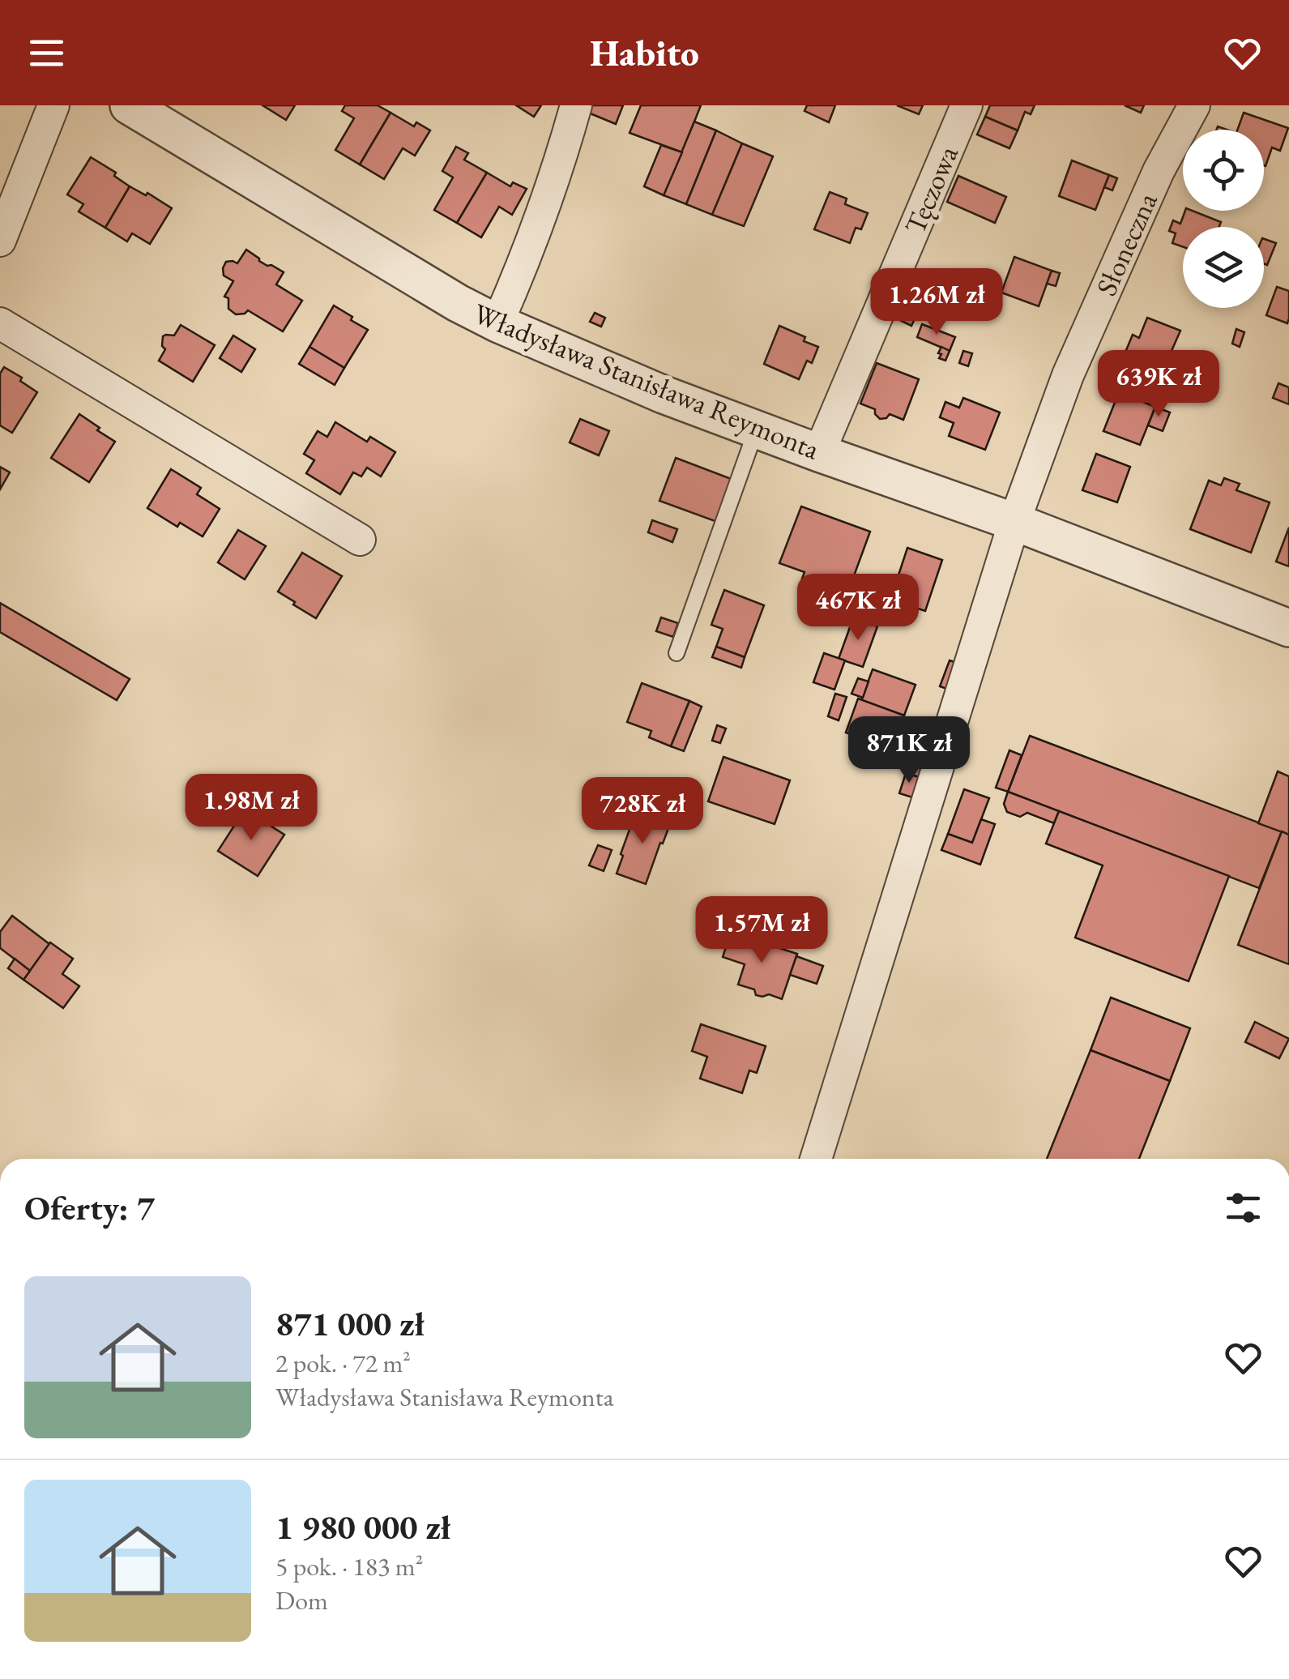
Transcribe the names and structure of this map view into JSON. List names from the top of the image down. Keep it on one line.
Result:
{"streets":{"street":["Tęczowa","Słoneczna","Władysława Stanisława Reymonta"]},"crossings":[["Tęczowa","Władysława Stanisława Reymonta"],["Słoneczna","Władysława Stanisława Reymonta"]],"page":{"header":"Habito","price":["1.26M zł","639K zł","467K zł","871K zł","1.98M zł","728K zł","1.57M zł"],"heading":"Oferty: 7","list":[{"name":"871 000 zł","note":"2 pok. · 72 m² · Władysława Stanisława Reymonta"},{"name":"1 980 000 zł","note":"5 pok. · 183 m² · Dom"}]}}
